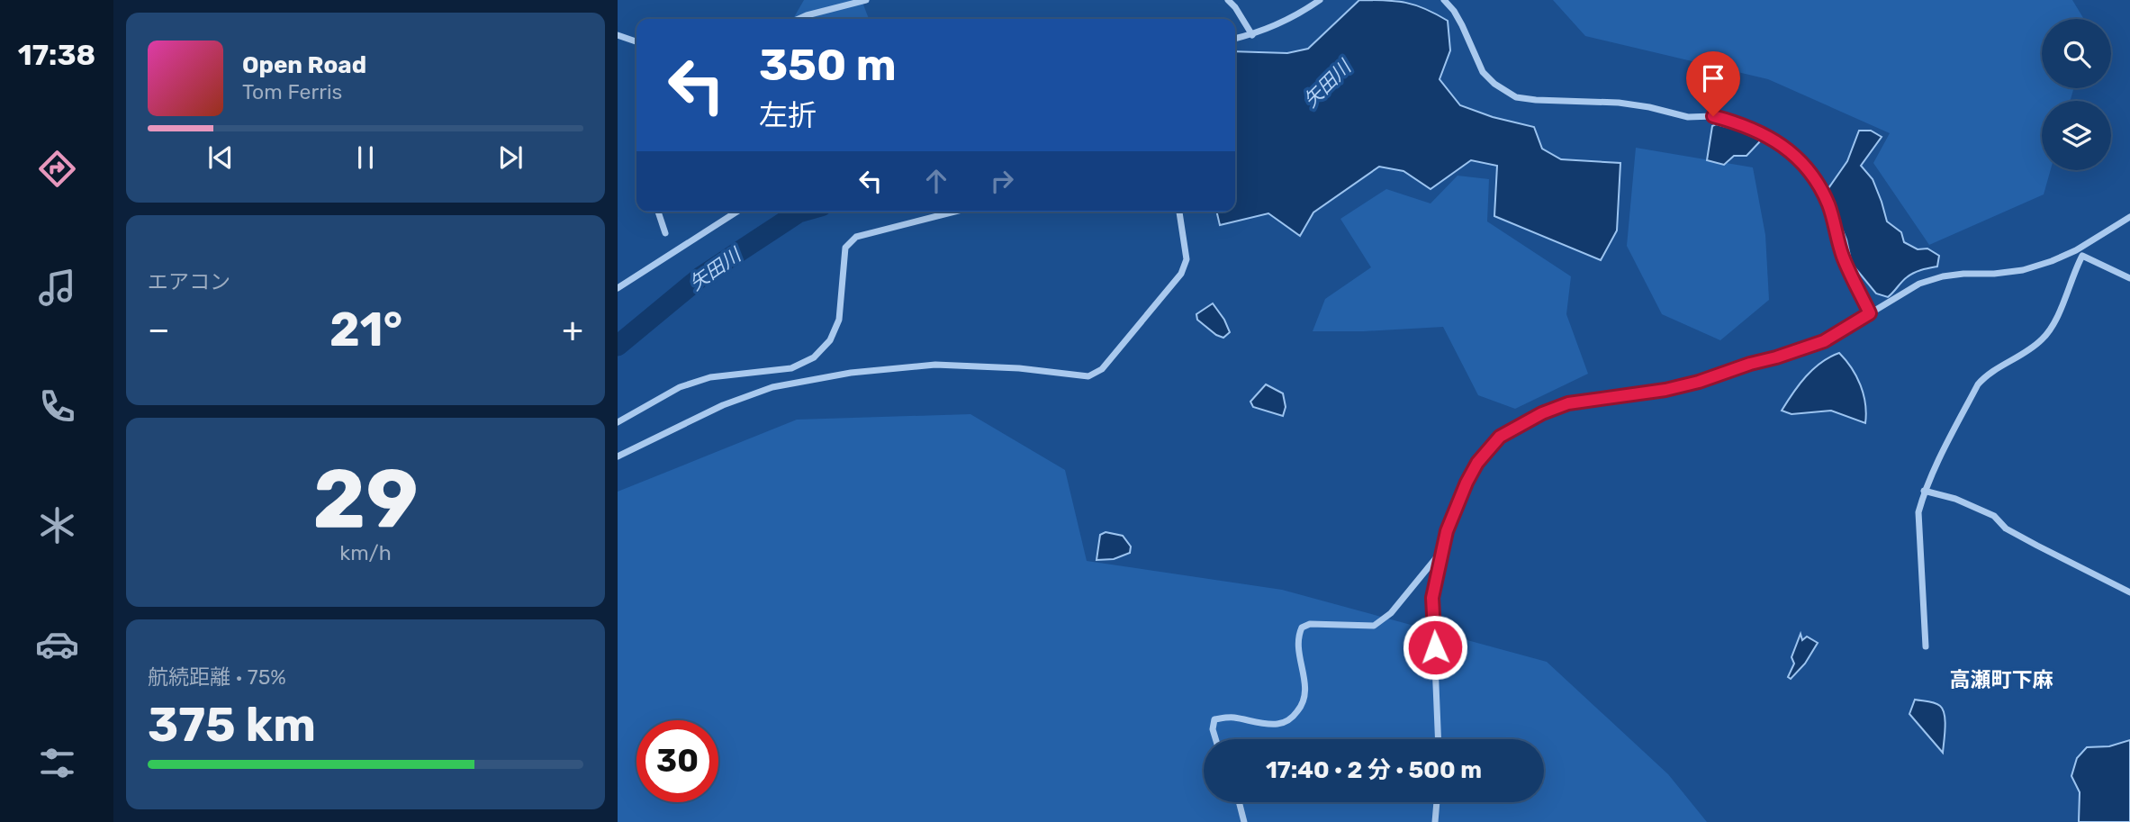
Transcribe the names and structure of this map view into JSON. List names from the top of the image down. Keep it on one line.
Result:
{"districts":["高瀬町下麻"],"water":["矢田川"],"page":{"tabs":"17:38","turn":["350 m","左折"],"song":["Open Road","Tom Ferris"],"tile":["エアコン",["29","km/h"],["航続距離 · 75%","375 km"]],"heat":["−","21°","+"],"limit":"30","trip":"17:40 · 2 分 · 500 m"}}
